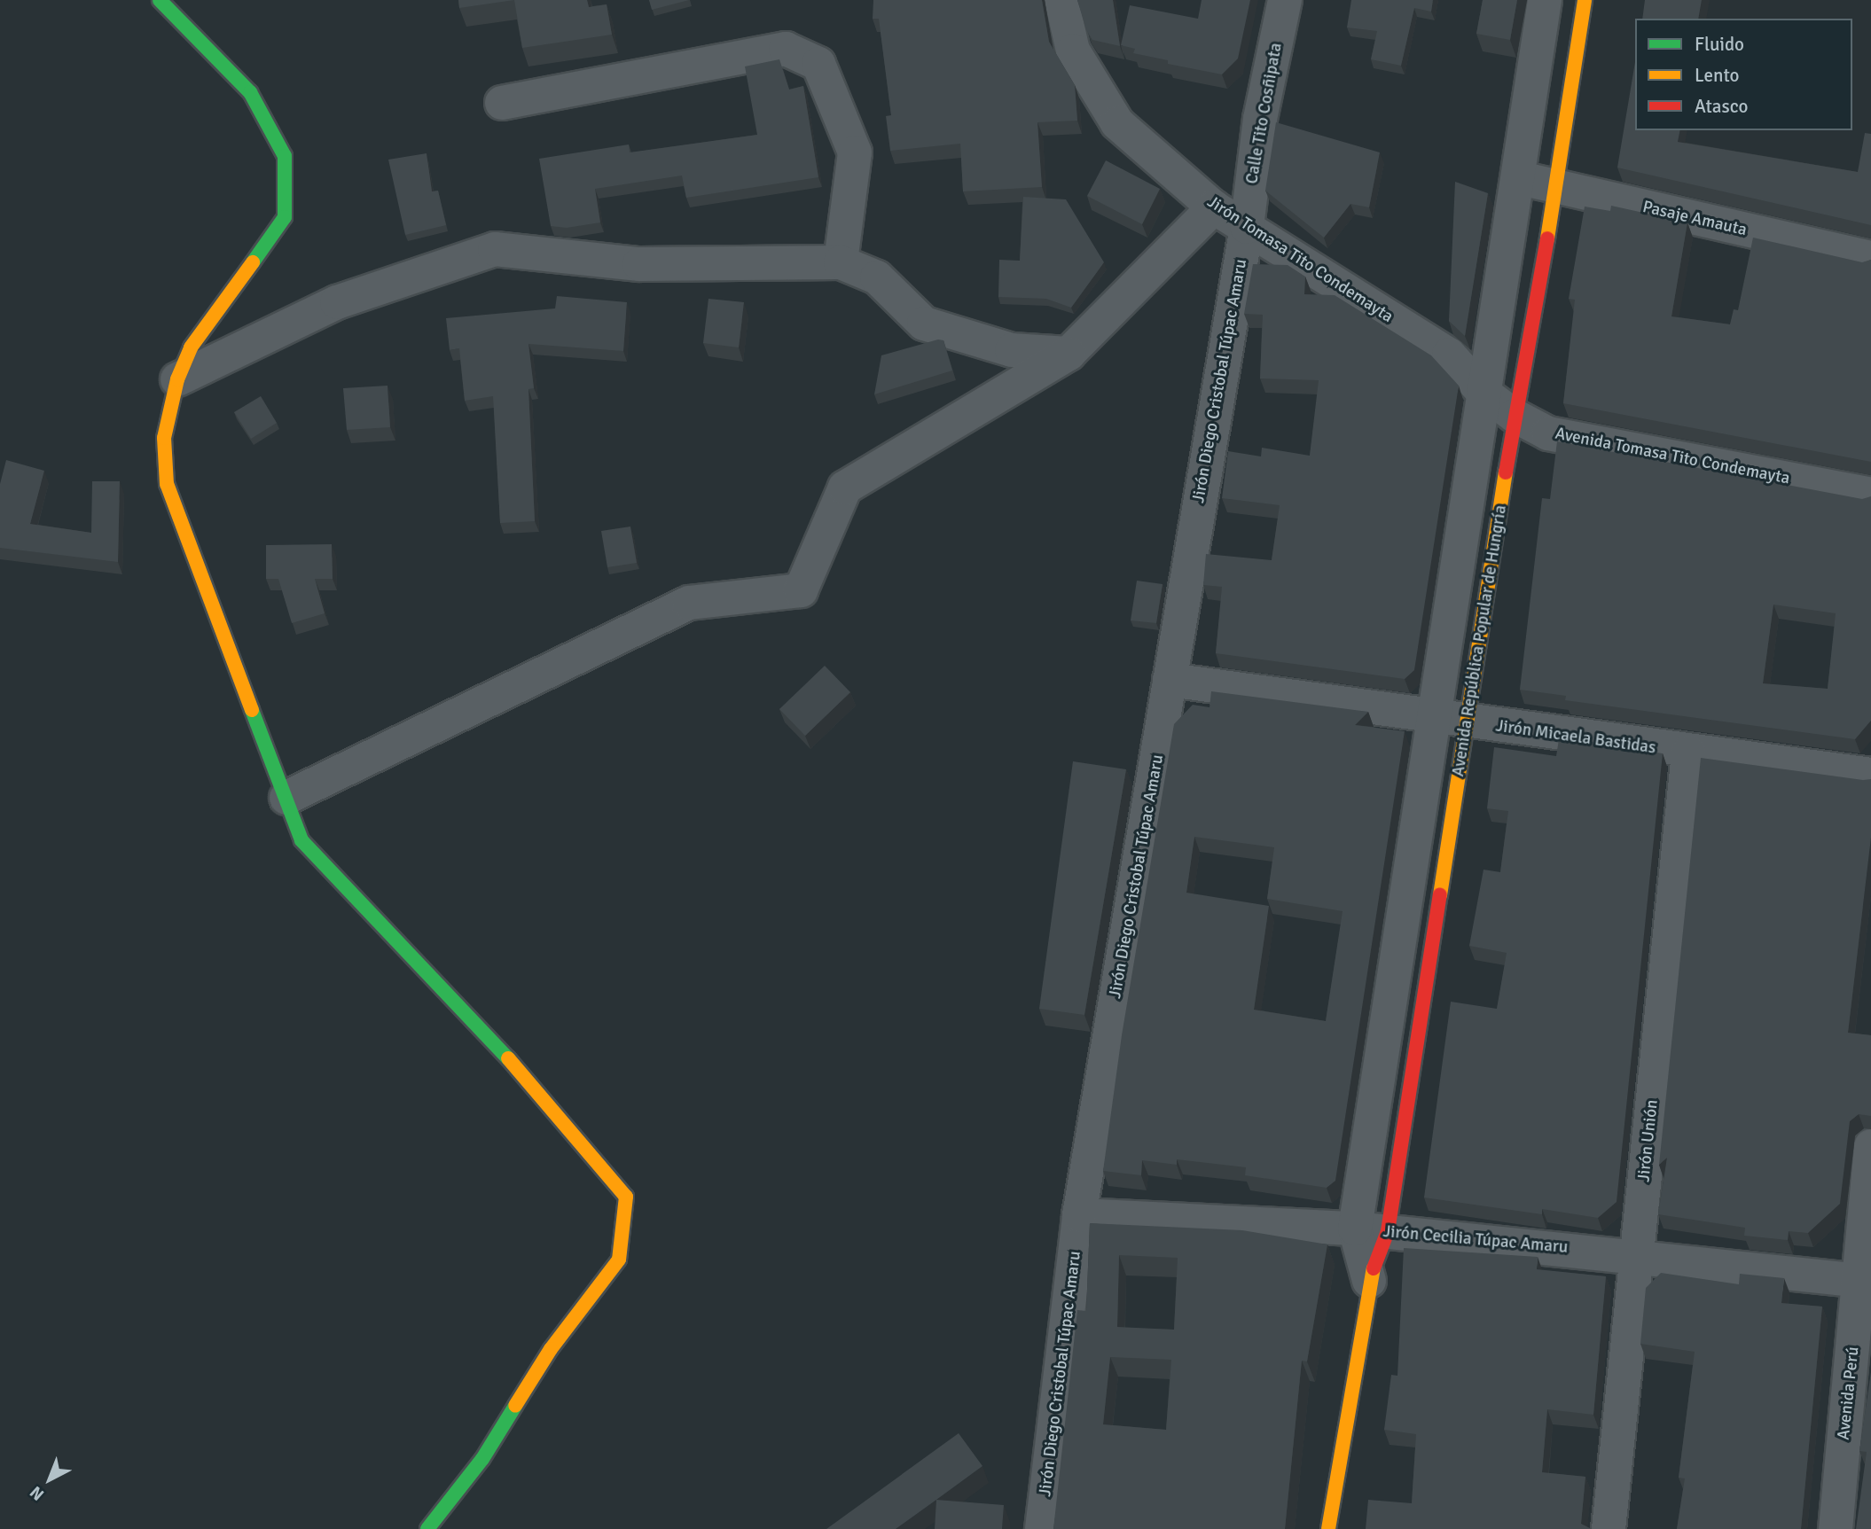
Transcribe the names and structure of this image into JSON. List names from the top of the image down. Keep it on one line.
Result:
{"streets":{"street":["Calle Tito Cosñipata","Pasaje Amauta","Jirón Tomasa Tito Condemayta","Jirón Diego Cristobal Túpac Amaru","Avenida Tomasa Tito Condemayta","Avenida República Popular de Hungría","Jirón Micaela Bastidas","Jirón Unión","Jirón Cecilia Túpac Amaru","Avenida Perú"]},"crossings":[["Calle Tito Cosñipata","Jirón Tomasa Tito Condemayta"],["Calle Tito Cosñipata","Jirón Diego Cristobal Túpac Amaru"],["Pasaje Amauta","Avenida República Popular de Hungría"],["Jirón Tomasa Tito Condemayta","Jirón Diego Cristobal Túpac Amaru"],["Jirón Tomasa Tito Condemayta","Avenida Tomasa Tito Condemayta"],["Jirón Tomasa Tito Condemayta","Avenida República Popular de Hungría"],["Jirón Diego Cristobal Túpac Amaru","Jirón Micaela Bastidas"],["Jirón Diego Cristobal Túpac Amaru","Jirón Cecilia Túpac Amaru"],["Avenida Tomasa Tito Condemayta","Avenida República Popular de Hungría"],["Avenida República Popular de Hungría","Jirón Micaela Bastidas"],["Avenida República Popular de Hungría","Jirón Cecilia Túpac Amaru"],["Jirón Micaela Bastidas","Jirón Unión"],["Jirón Unión","Jirón Cecilia Túpac Amaru"],["Jirón Cecilia Túpac Amaru","Avenida Perú"]],"legend":["Fluido","Lento","Atasco"],"north":"bottom left"}
